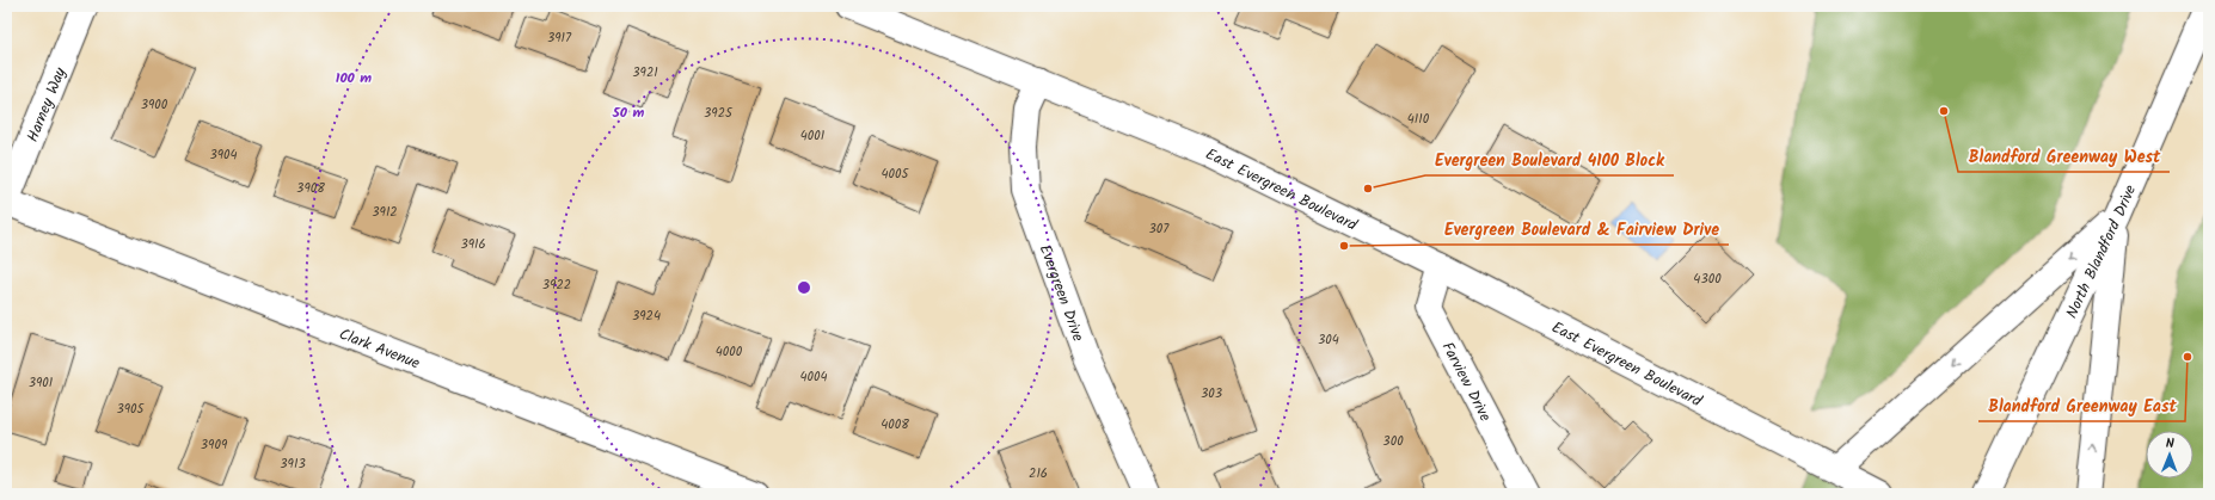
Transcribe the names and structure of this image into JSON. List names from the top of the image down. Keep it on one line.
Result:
{"streets":{"street":["Harney Way","East Evergreen Boulevard","North Blandford Drive","Evergreen Drive","Clark Avenue","Farview Drive"]},"crossings":[["Harney Way","Clark Avenue"],["East Evergreen Boulevard","Evergreen Drive"],["East Evergreen Boulevard","Farview Drive"]],"places":["Blandford Greenway West","Evergreen Boulevard 4100 Block","Evergreen Boulevard & Fairview Drive","Blandford Greenway East"],"house_numbers":["3917","3921","3900","3925","4110","4001","3904","4005","3908","3912","307","3916","4300","3922","3924","304","4000","4004","3901","303","3905","4008","300","3909","3913","216"],"north":"top","rings":["100 m","50 m"]}
